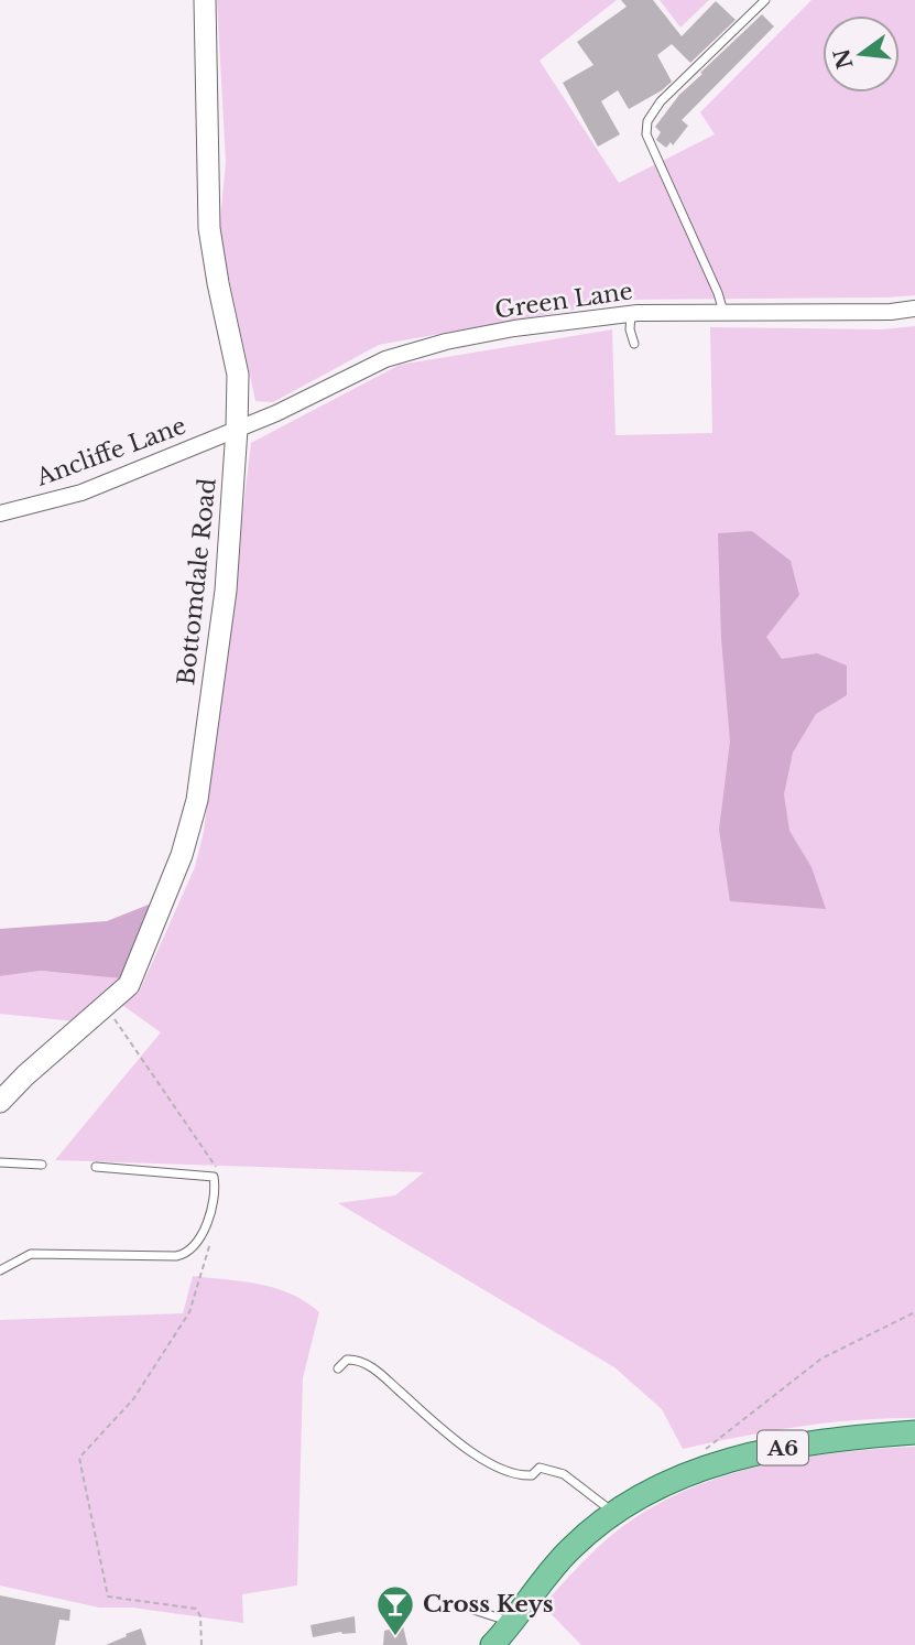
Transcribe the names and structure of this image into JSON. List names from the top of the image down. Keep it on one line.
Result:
{"streets":{"main road":["A6"],"street":["Green Lane","Ancliffe Lane","Bottomdale Road"]},"crossings":[["Green Lane","Ancliffe Lane"],["Green Lane","Bottomdale Road"],["Ancliffe Lane","Bottomdale Road"]],"places":{"bar":["Cross Keys"]},"north":"left"}
